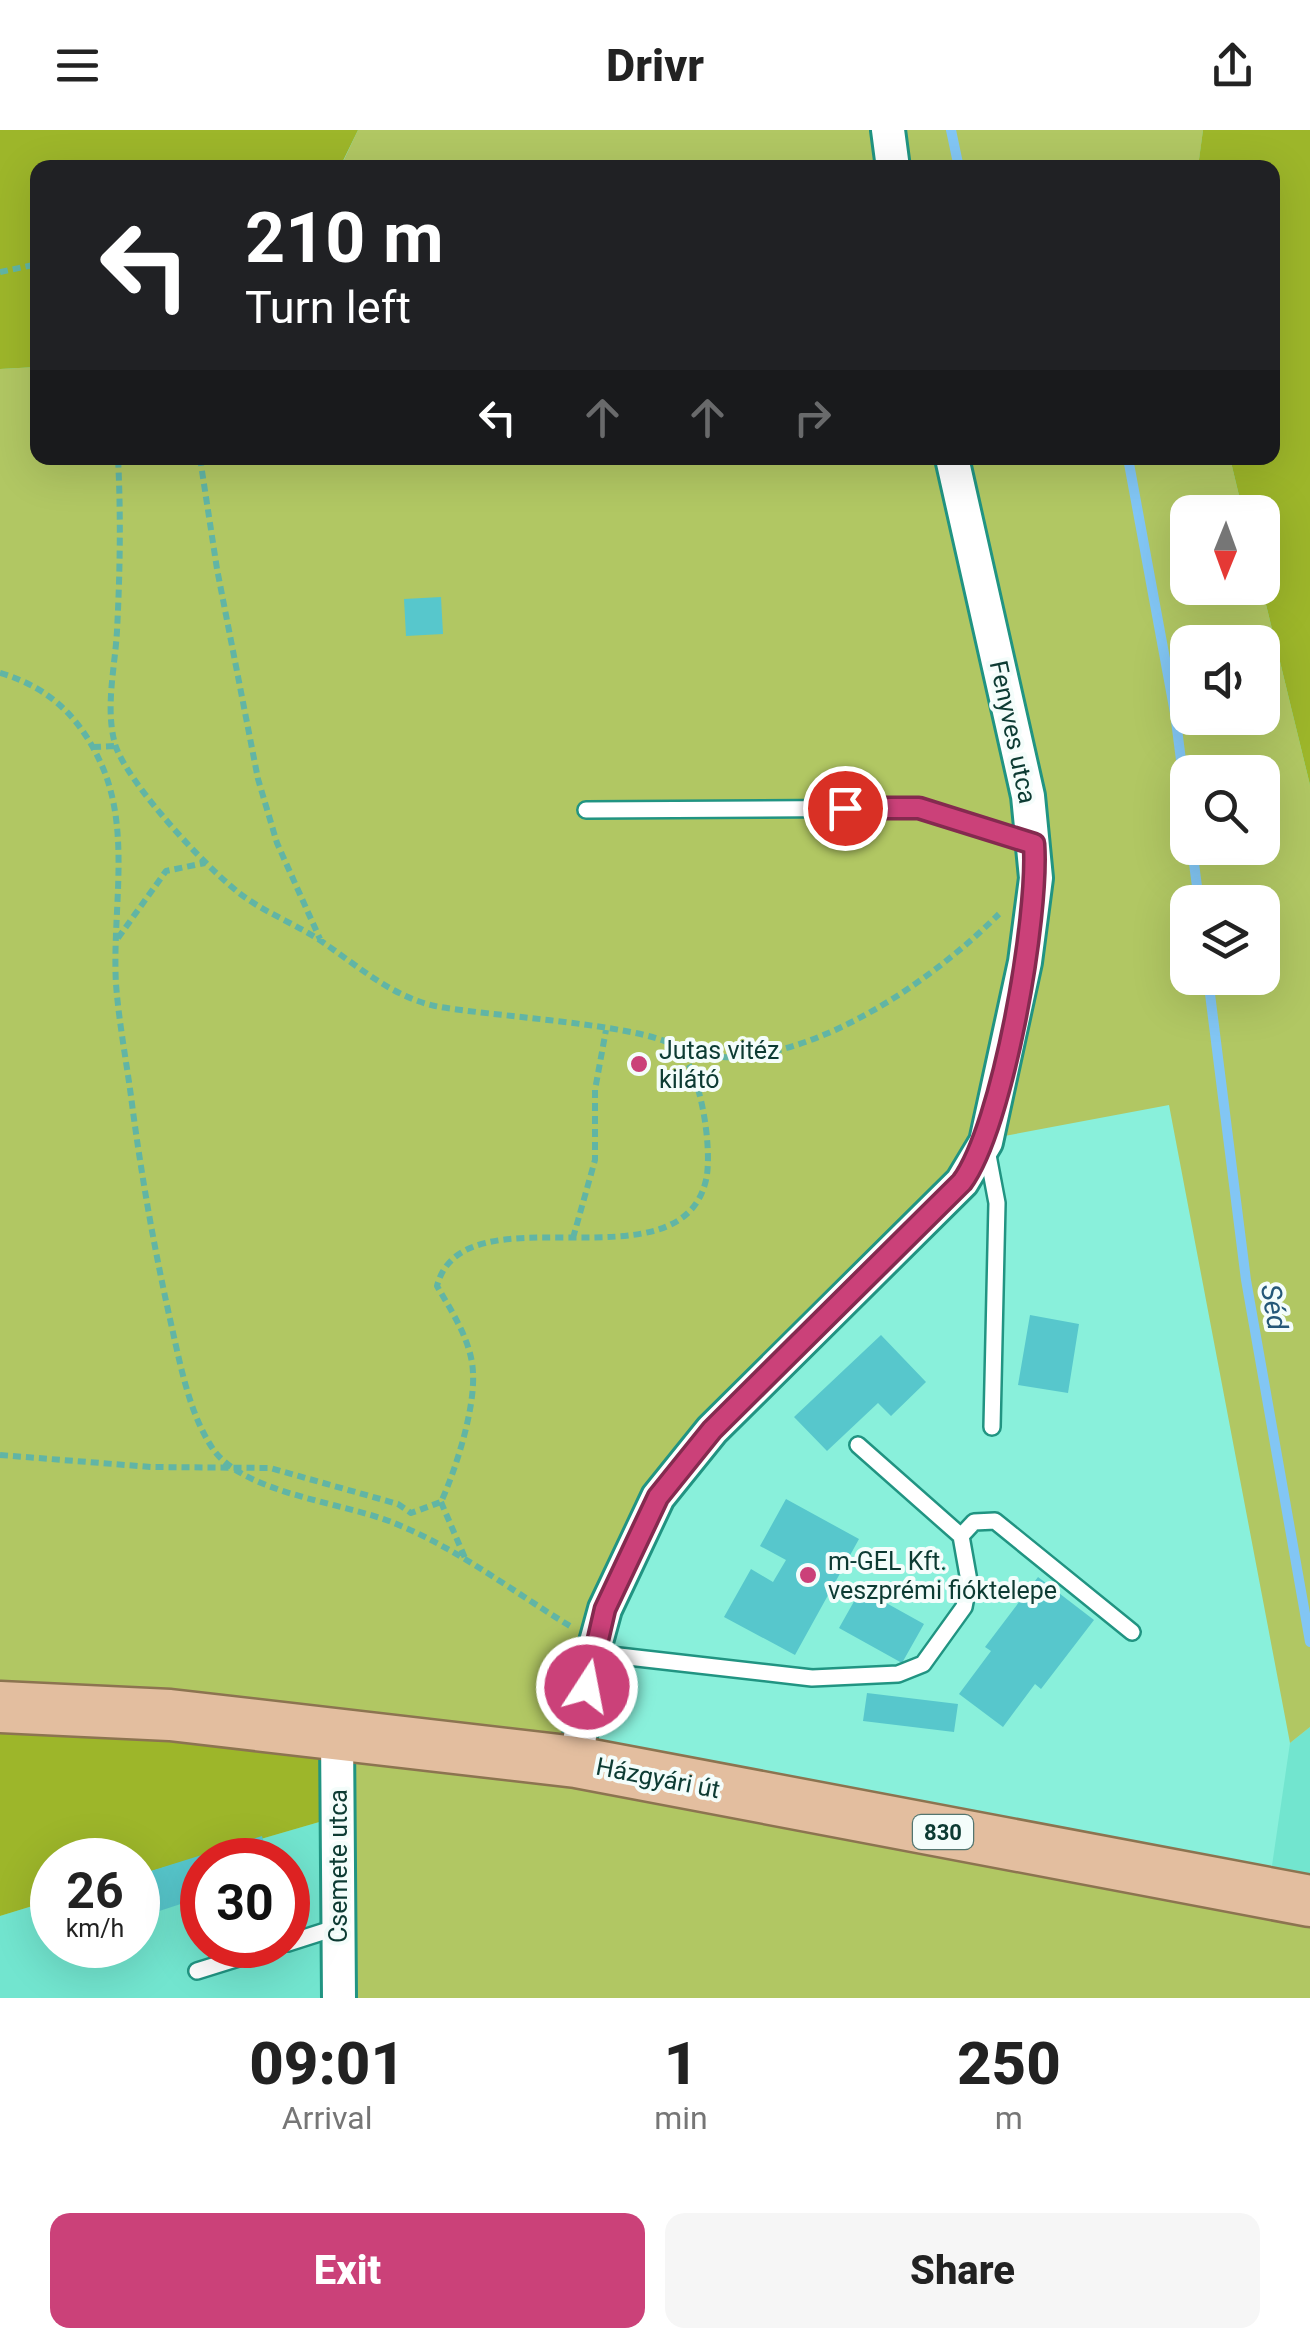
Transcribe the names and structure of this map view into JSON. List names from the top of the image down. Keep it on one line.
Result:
{"streets":{"main road":["Házgyári út","830"],"street":["Fenyves utca","Csemete utca"]},"crossings":[["Fenyves utca","Házgyári út"],["Házgyári út","Csemete utca"]],"water":["Séd"],"places":["Jutas vitéz kilátó","m-GEL Kft. veszprémi fióktelepe"],"north":"bottom","page":{"header":"Drivr","turn":["210 m","Turn left"],"speed":"26 km/h","limit":"30","eta":["09:01","Arrival","1","min","250","m"],"buttons":["Exit","Share"]}}
